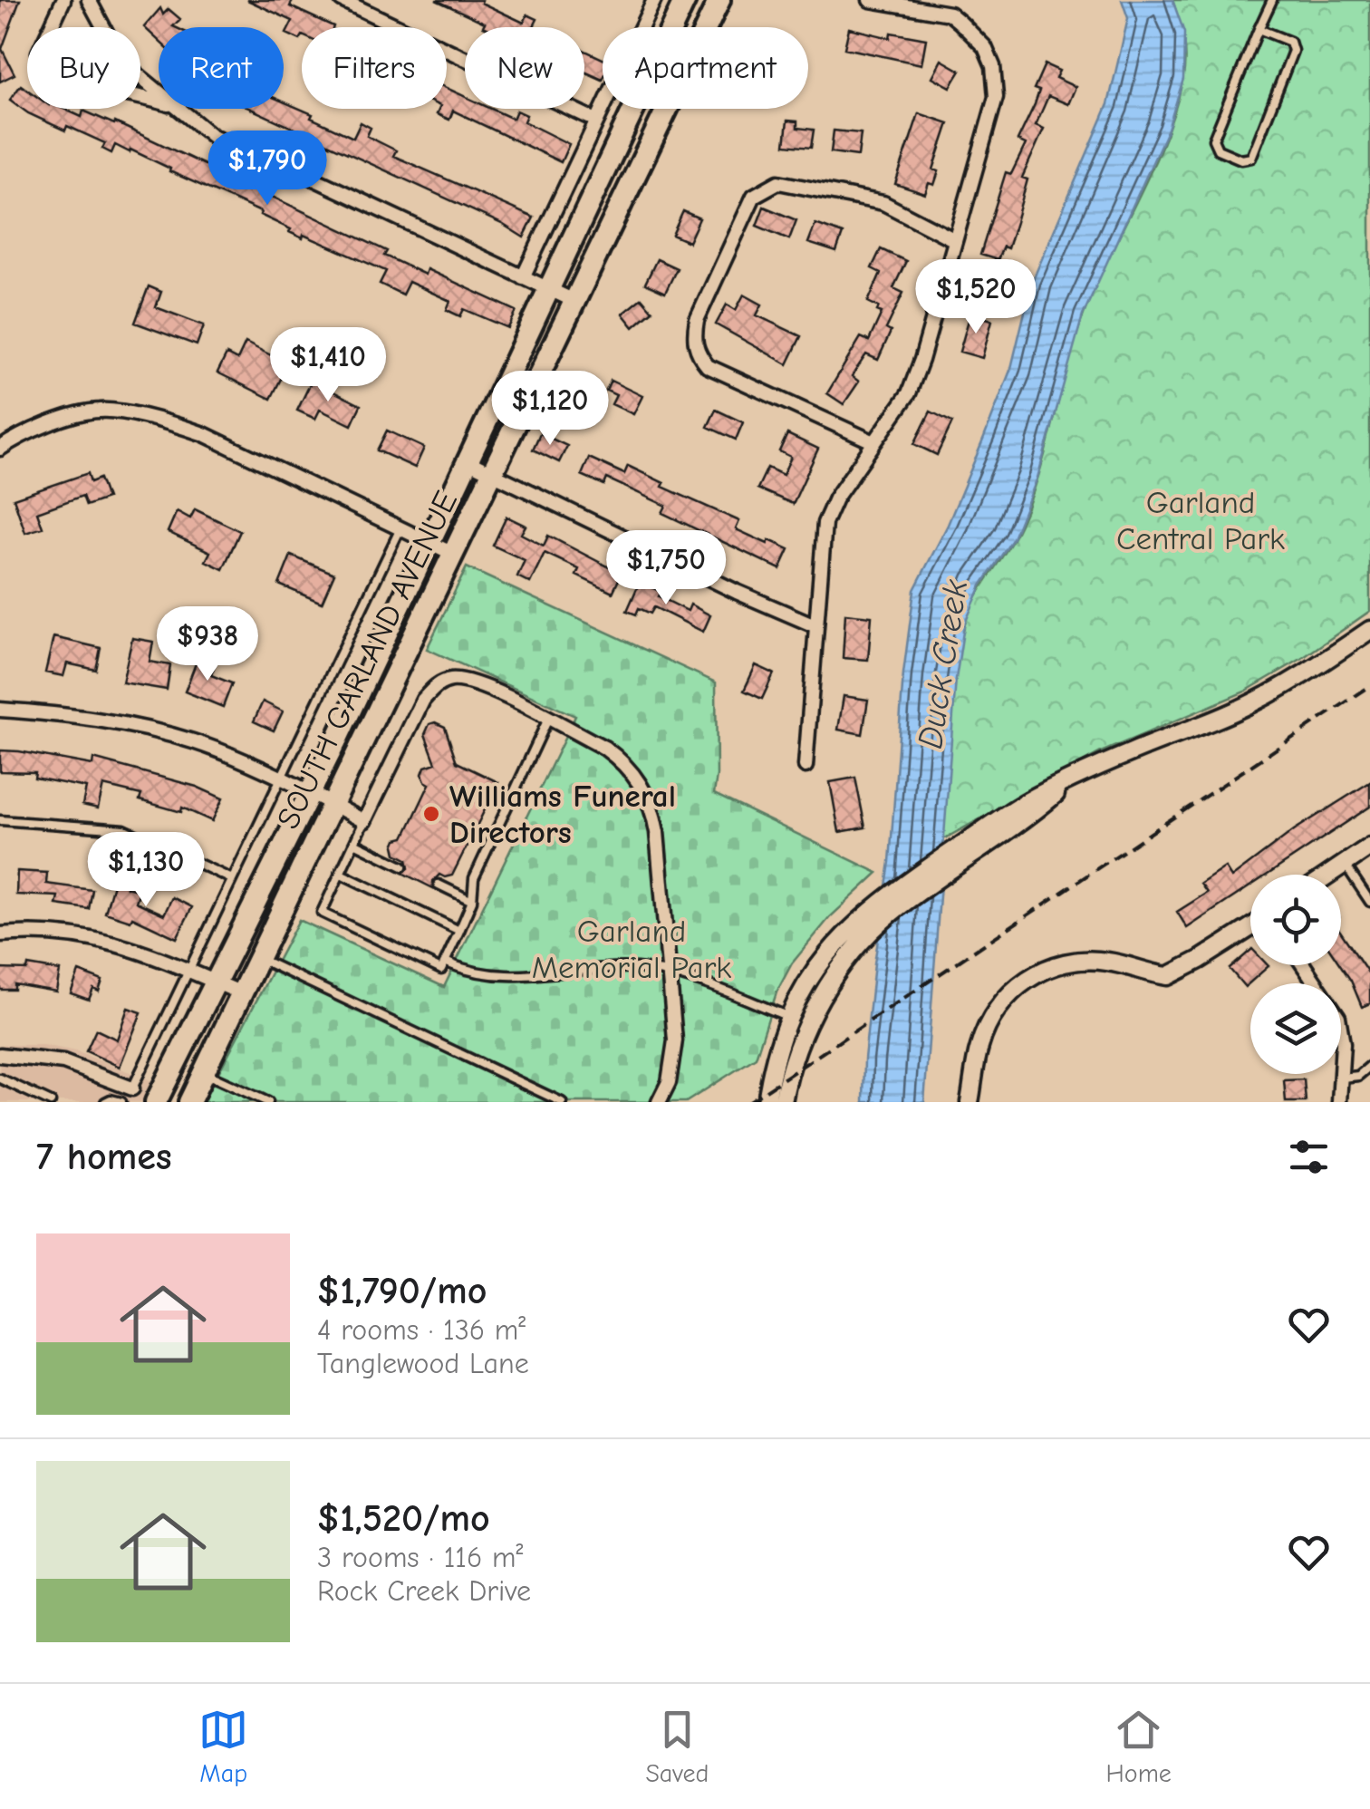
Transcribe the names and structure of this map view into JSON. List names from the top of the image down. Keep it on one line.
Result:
{"streets":{"main road":["SOUTH GARLAND AVENUE"]},"water":["Duck Creek"],"parks":["Garland Central Park","Garland Memorial Park"],"places":["Williams Funeral Directors"],"page":{"chip":["Buy","Rent","Filters","New","Apartment"],"price":["$1,790","$1,520","$1,410","$1,120","$1,750","$938","$1,130"],"heading":"7 homes","list":[{"name":"$1,790/mo","note":"4 rooms · 136 m² · Tanglewood Lane"},{"name":"$1,520/mo","note":"3 rooms · 116 m² · Rock Creek Drive"}],"tabs":["Map","Saved","Home"]}}
